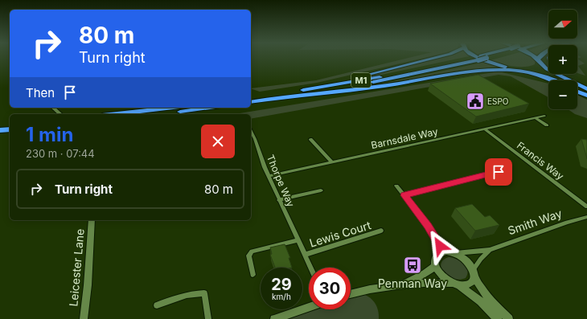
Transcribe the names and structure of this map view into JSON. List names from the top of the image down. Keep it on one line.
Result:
{"streets":{"highway":["M1"],"street":["Barnsdale Way","Francis Way","Thorpe Way","Smith Way","Lewis Court","Leicester Lane"]},"crossings":[["Barnsdale Way","Francis Way"],["Barnsdale Way","Thorpe Way"],["Thorpe Way","Lewis Court"]],"places":{"public building":["ESPO"],"bus stop":["Penman Way"]},"north":"right","page":{"map_buttons":["+","−"],"turn":["80 m","Turn right"],"then":"Then","heading":["1 min","230 m · 07:44"],"list":[{"name":"Turn right","value":"80 m"}],"speed":"29 km/h","limit":"30"}}
